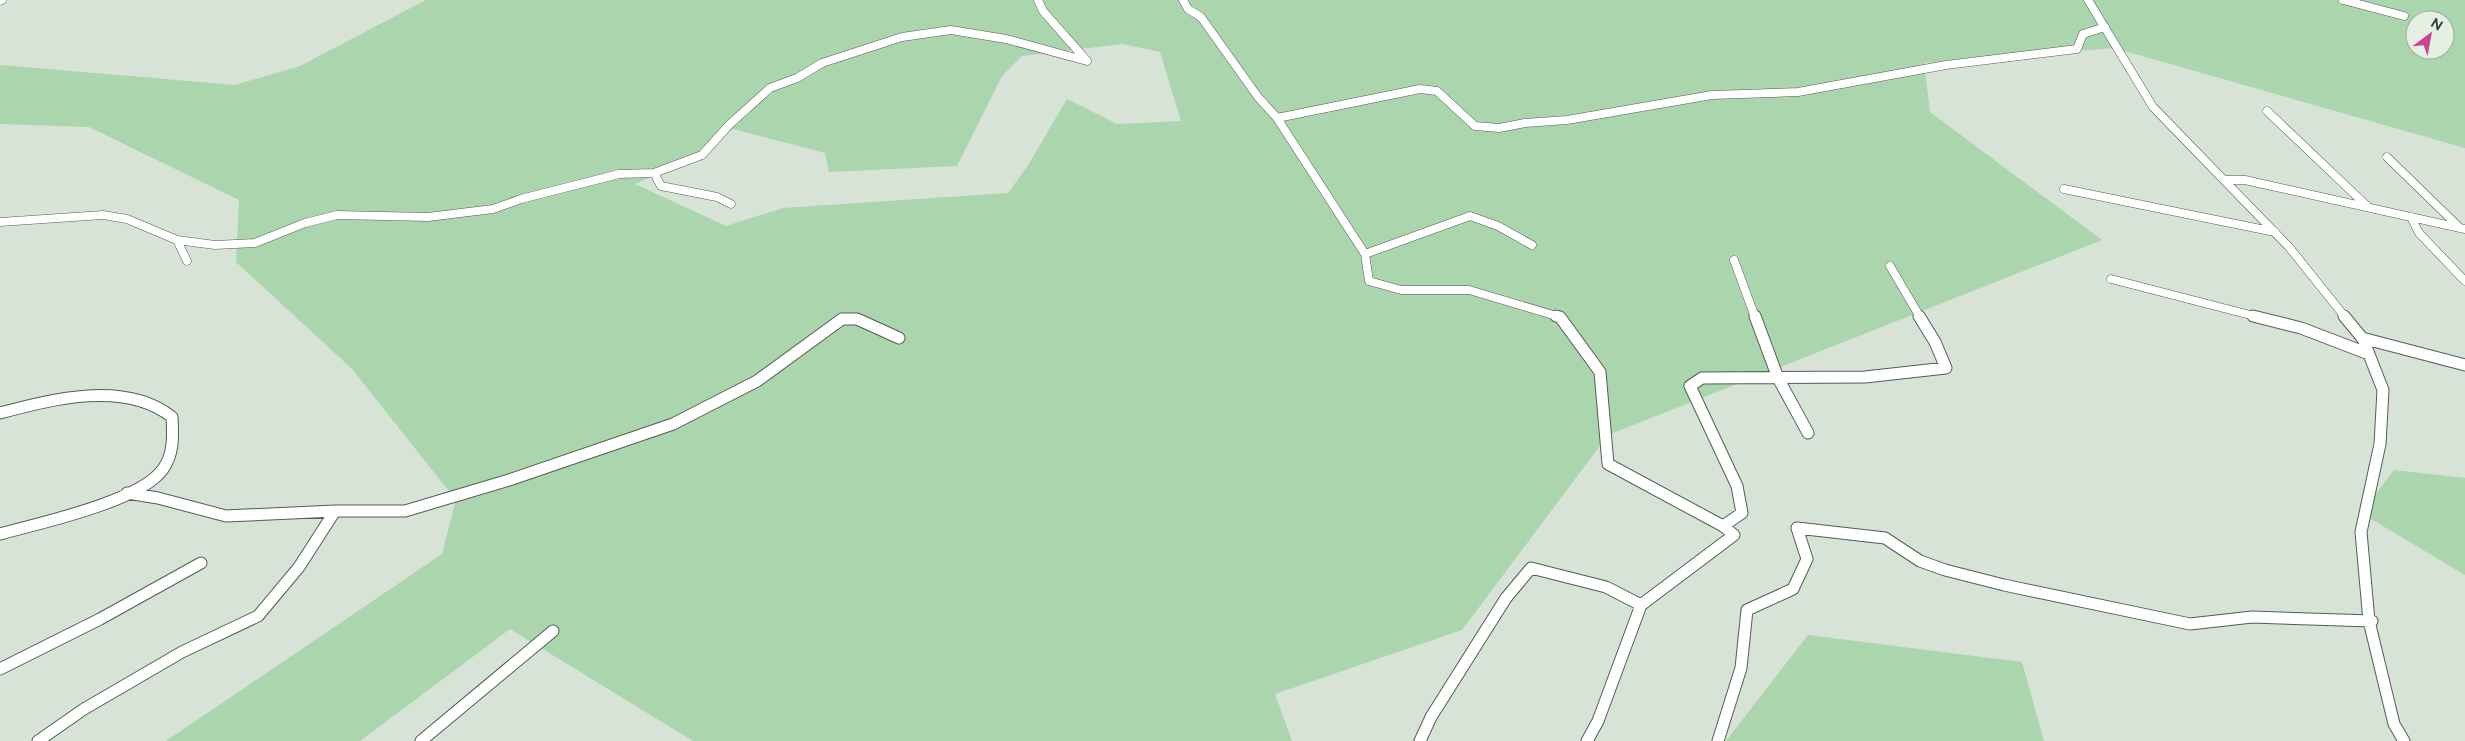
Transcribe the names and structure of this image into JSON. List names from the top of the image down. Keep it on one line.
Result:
{"north":"top right"}
